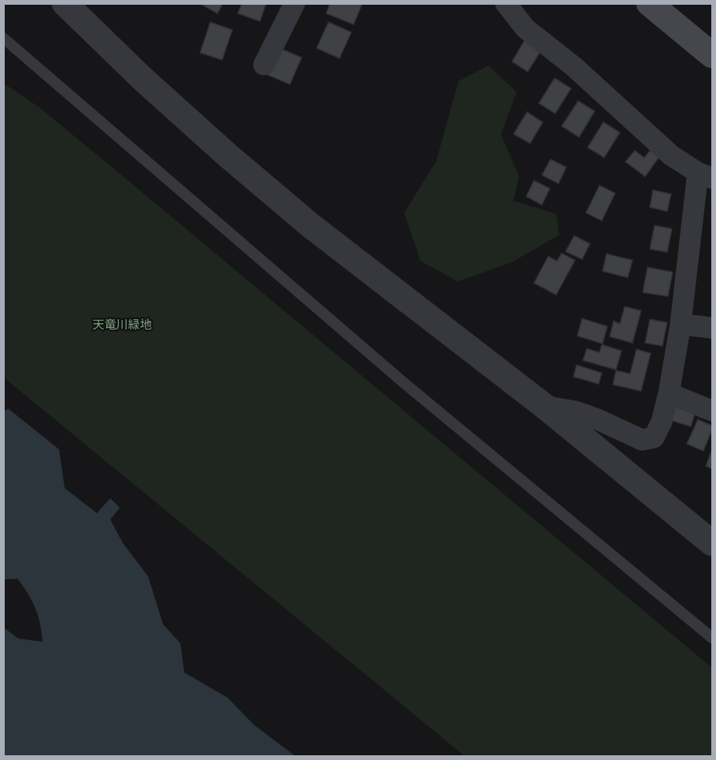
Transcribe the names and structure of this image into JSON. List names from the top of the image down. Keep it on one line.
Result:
{"parks":["天竜川緑地"]}
